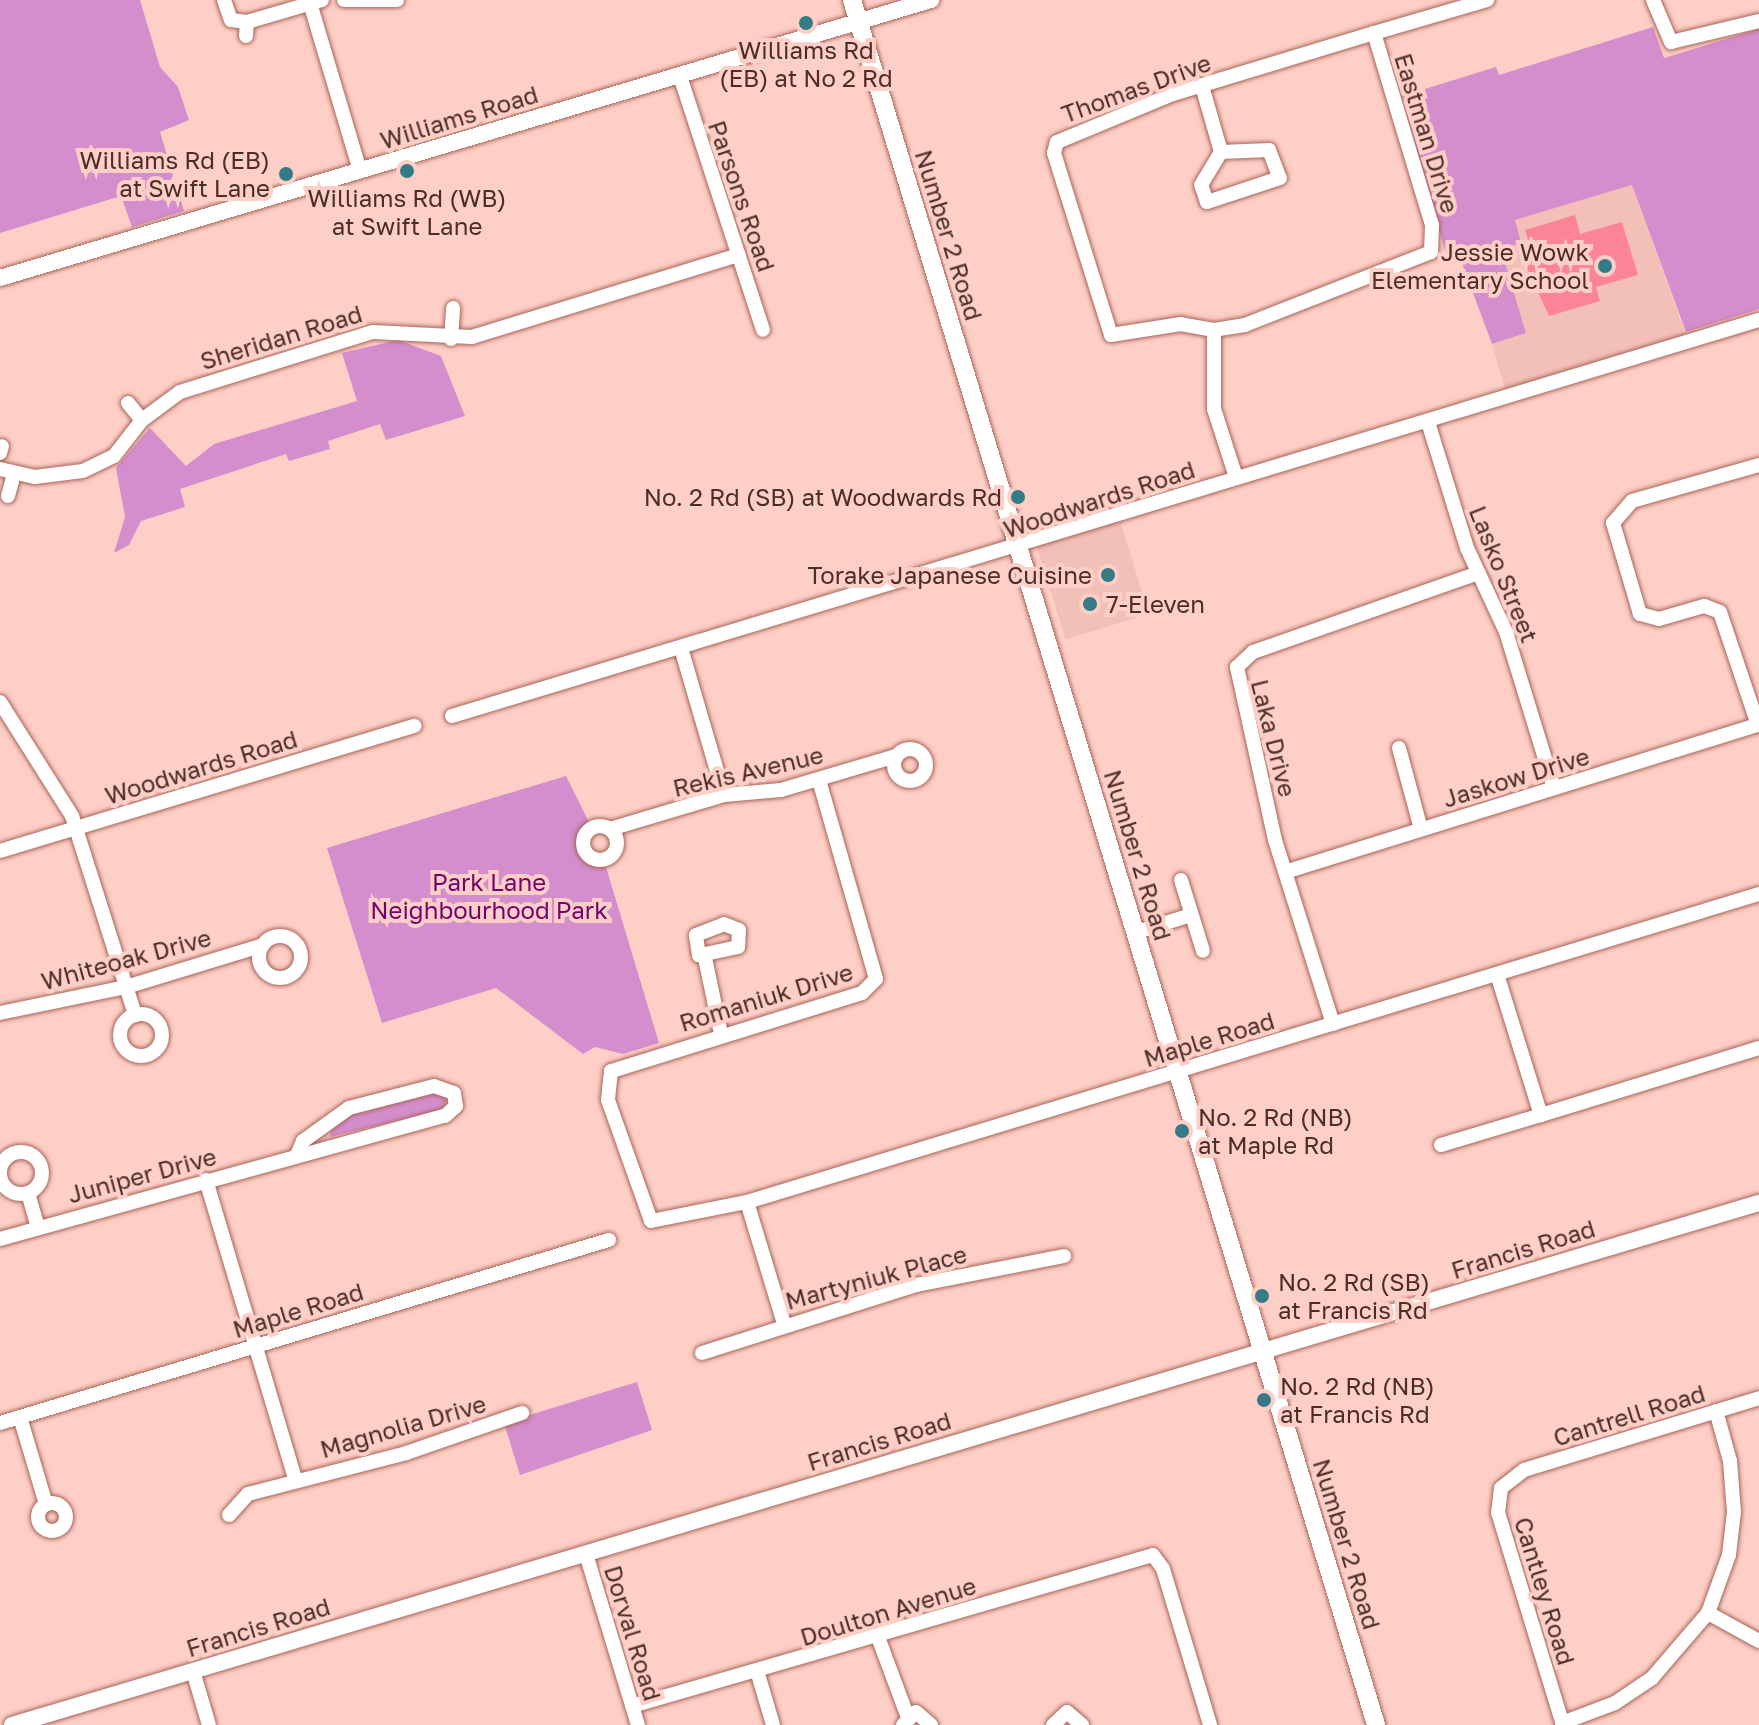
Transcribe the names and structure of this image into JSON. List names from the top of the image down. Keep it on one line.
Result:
{"streets":{"main road":["Number 2 Road"],"street":["Thomas Drive","Williams Road","Eastman Drive","Parsons Road","Sheridan Road","Woodwards Road","Lasko Street","Laka Drive","Rekis Avenue","Jaskow Drive","Whiteoak Drive","Romaniuk Drive","Maple Road","Juniper Drive","Francis Road","Martyniuk Place","Cantrell Road","Magnolia Drive","Cantley Road","Doulton Avenue","Dorval Road"]},"crossings":[["Thomas Drive","Eastman Drive"],["Williams Road","Parsons Road"],["Williams Road","Number 2 Road"],["Parsons Road","Sheridan Road"],["Number 2 Road","Woodwards Road"],["Number 2 Road","Maple Road"],["Number 2 Road","Francis Road"],["Woodwards Road","Lasko Street"],["Lasko Street","Laka Drive"],["Lasko Street","Jaskow Drive"],["Laka Drive","Jaskow Drive"],["Laka Drive","Maple Road"],["Rekis Avenue","Romaniuk Drive"],["Romaniuk Drive","Maple Road"],["Maple Road","Magnolia Drive"],["Juniper Drive","Magnolia Drive"],["Francis Road","Dorval Road"],["Cantrell Road","Cantley Road"],["Doulton Avenue","Dorval Road"]],"parks":["Park Lane Neighbourhood Park"],"places":["Williams Rd (EB) at No 2 Rd","Williams Rd (WB) at Swift Lane","Williams Rd (EB) at Swift Lane","Jessie Wowk Elementary School","No. 2 Rd (SB) at Woodwards Rd","Torake Japanese Cuisine","7-Eleven","No. 2 Rd (NB) at Maple Rd","No. 2 Rd (SB) at Francis Rd","No. 2 Rd (NB) at Francis Rd"]}
